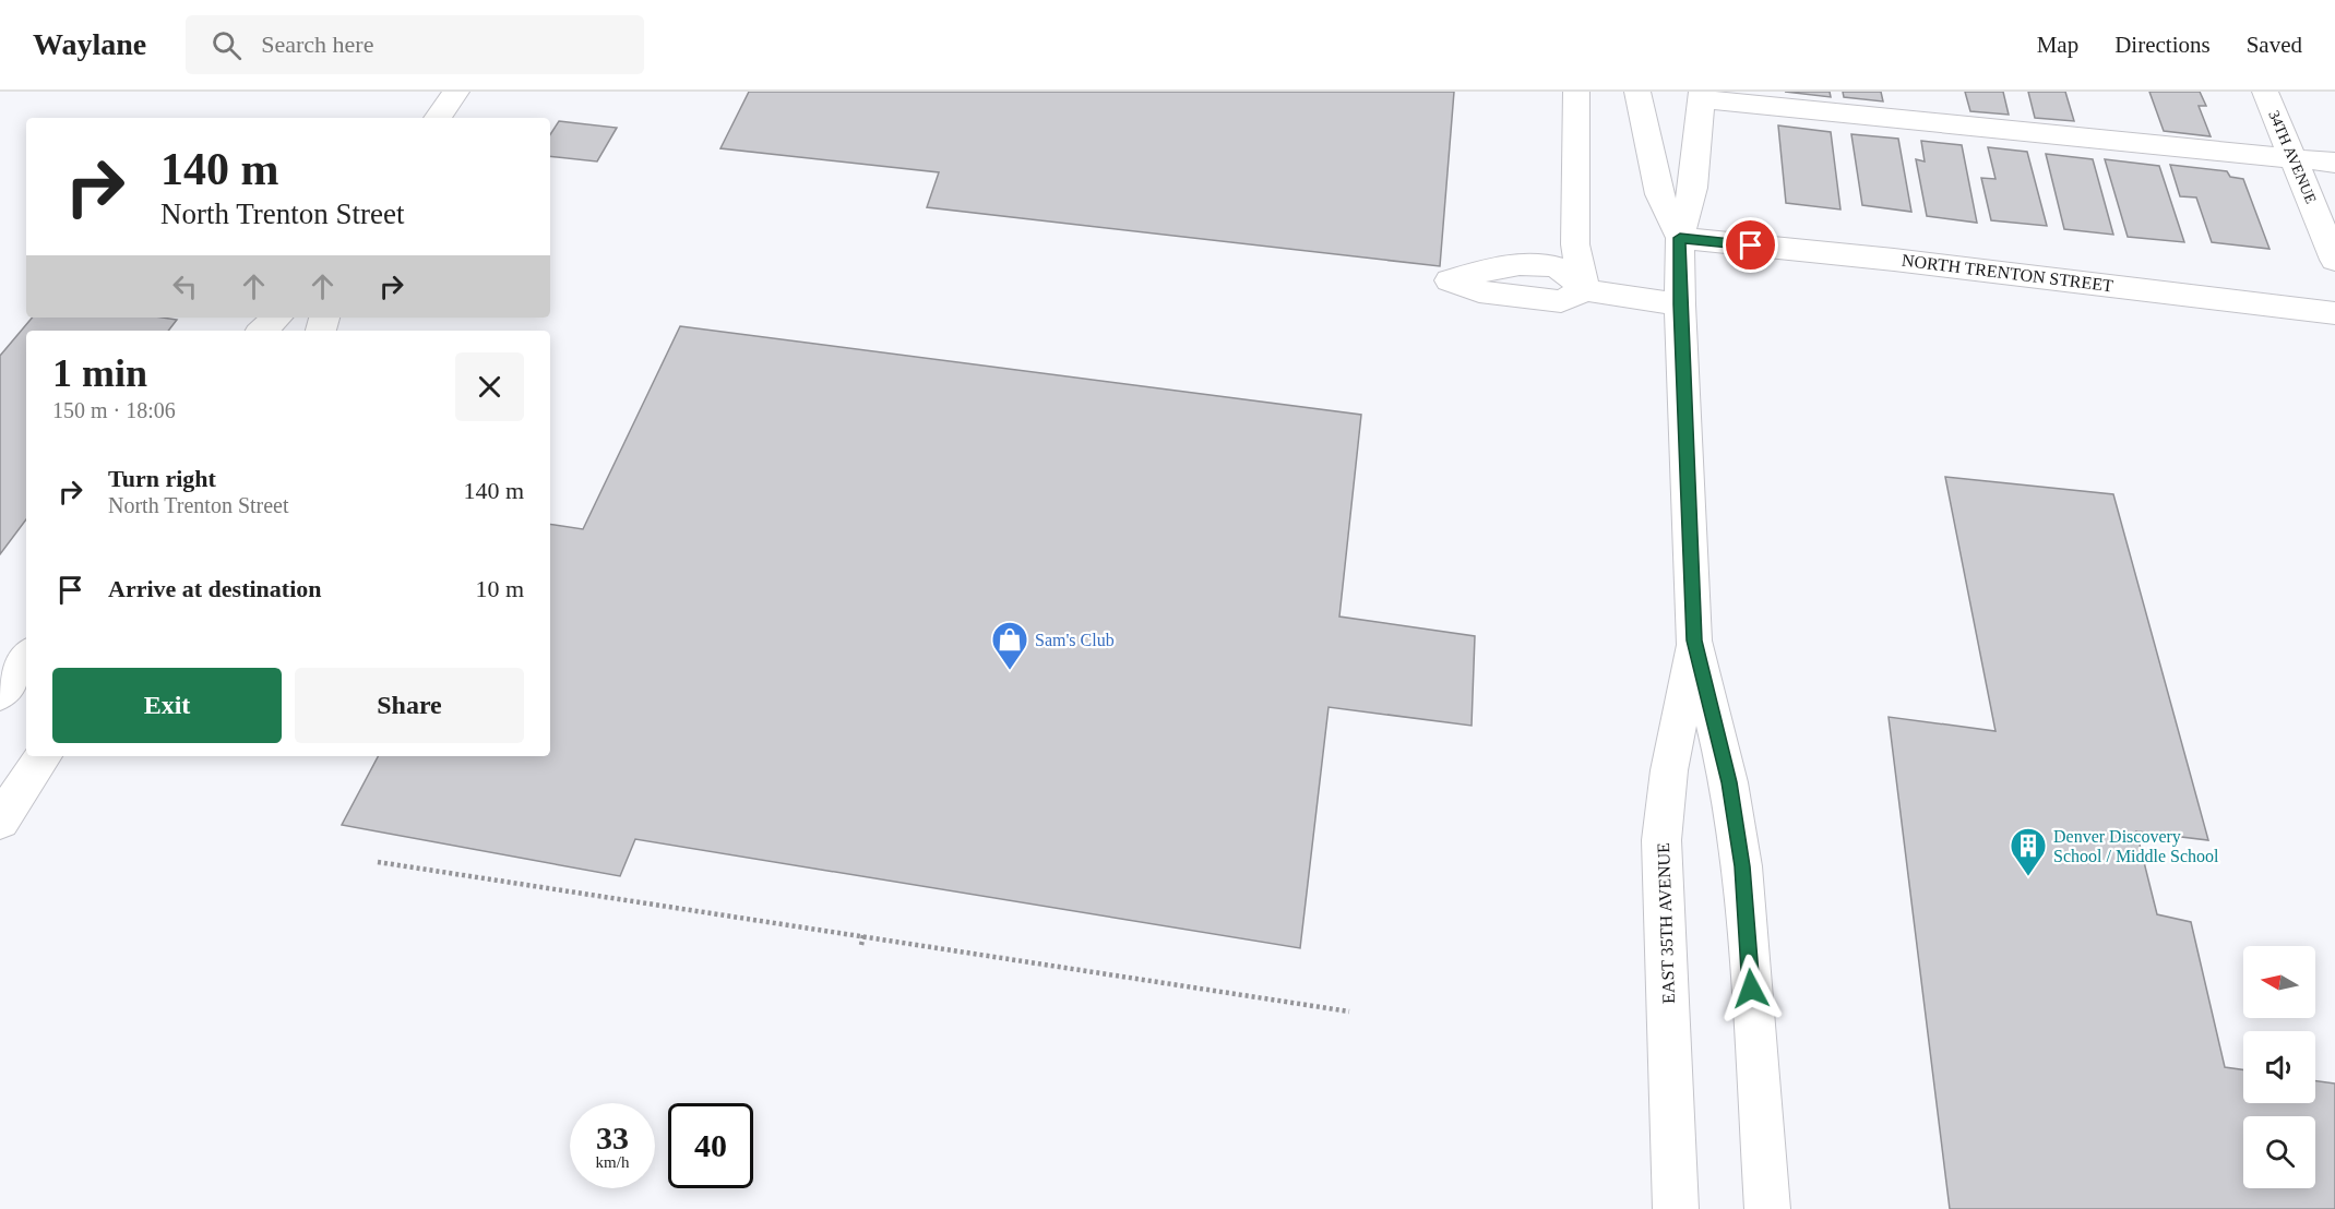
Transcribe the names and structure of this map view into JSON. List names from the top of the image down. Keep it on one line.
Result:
{"streets":{"street":["34TH AVENUE","NORTH TRENTON STREET","EAST 35TH AVENUE"]},"crossings":[["NORTH TRENTON STREET","EAST 35TH AVENUE"]],"places":{"shop":["Sam's Club"],"building":["Denver Discovery School / Middle School"]},"north":"left","page":{"header":"Waylane","search":"Search here","nav":["Map","Directions","Saved"],"turn":["140 m","North Trenton Street"],"heading":["1 min","150 m · 18:06"],"list":[{"name":"Turn right","note":"North Trenton Street","value":"140 m"},{"name":"Arrive at destination","value":"10 m"}],"buttons":["Exit","Share"],"speed":"33 km/h","limit":"40"}}
